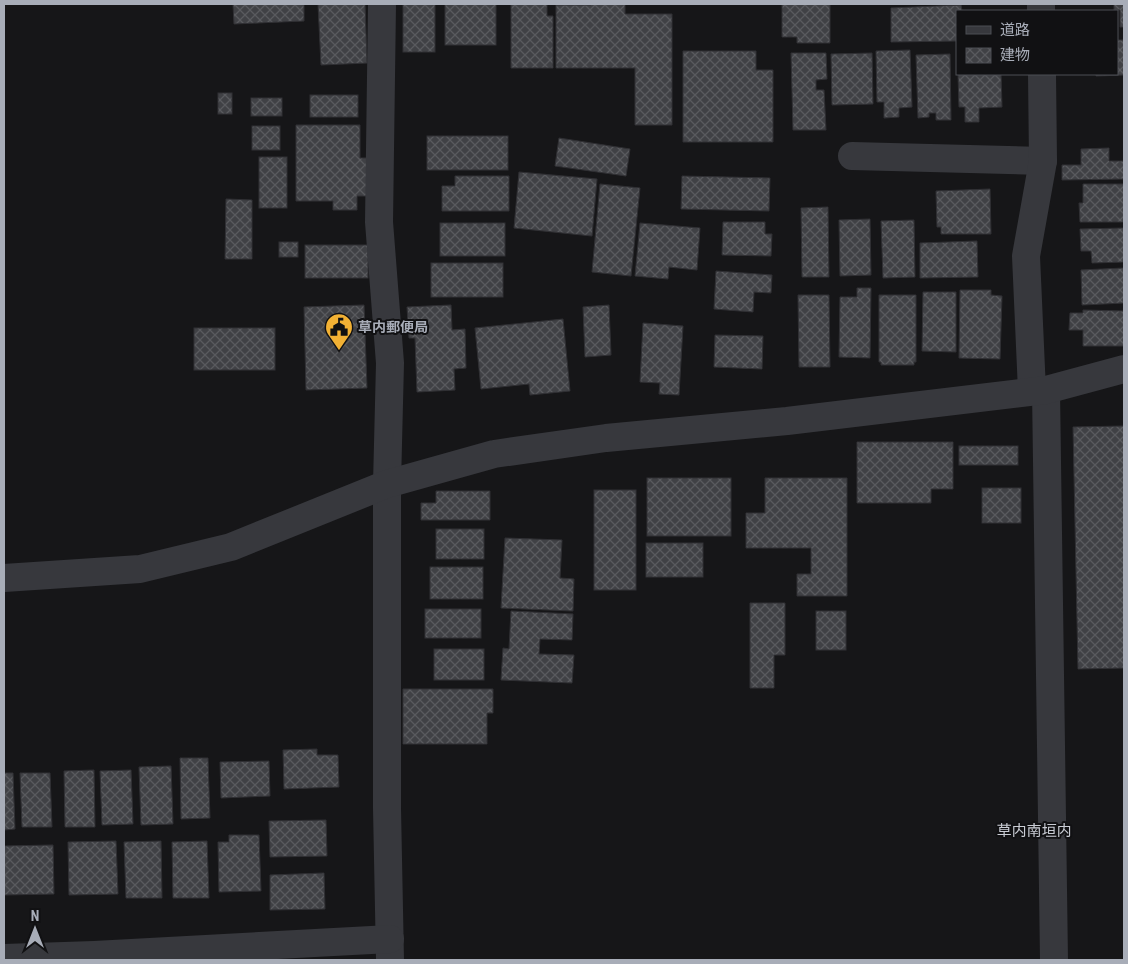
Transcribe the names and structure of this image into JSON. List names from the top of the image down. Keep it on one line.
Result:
{"districts":["草内南垣内"],"places":{"public building":["草内郵便局"]},"legend":["道路","建物"],"north":"top"}
